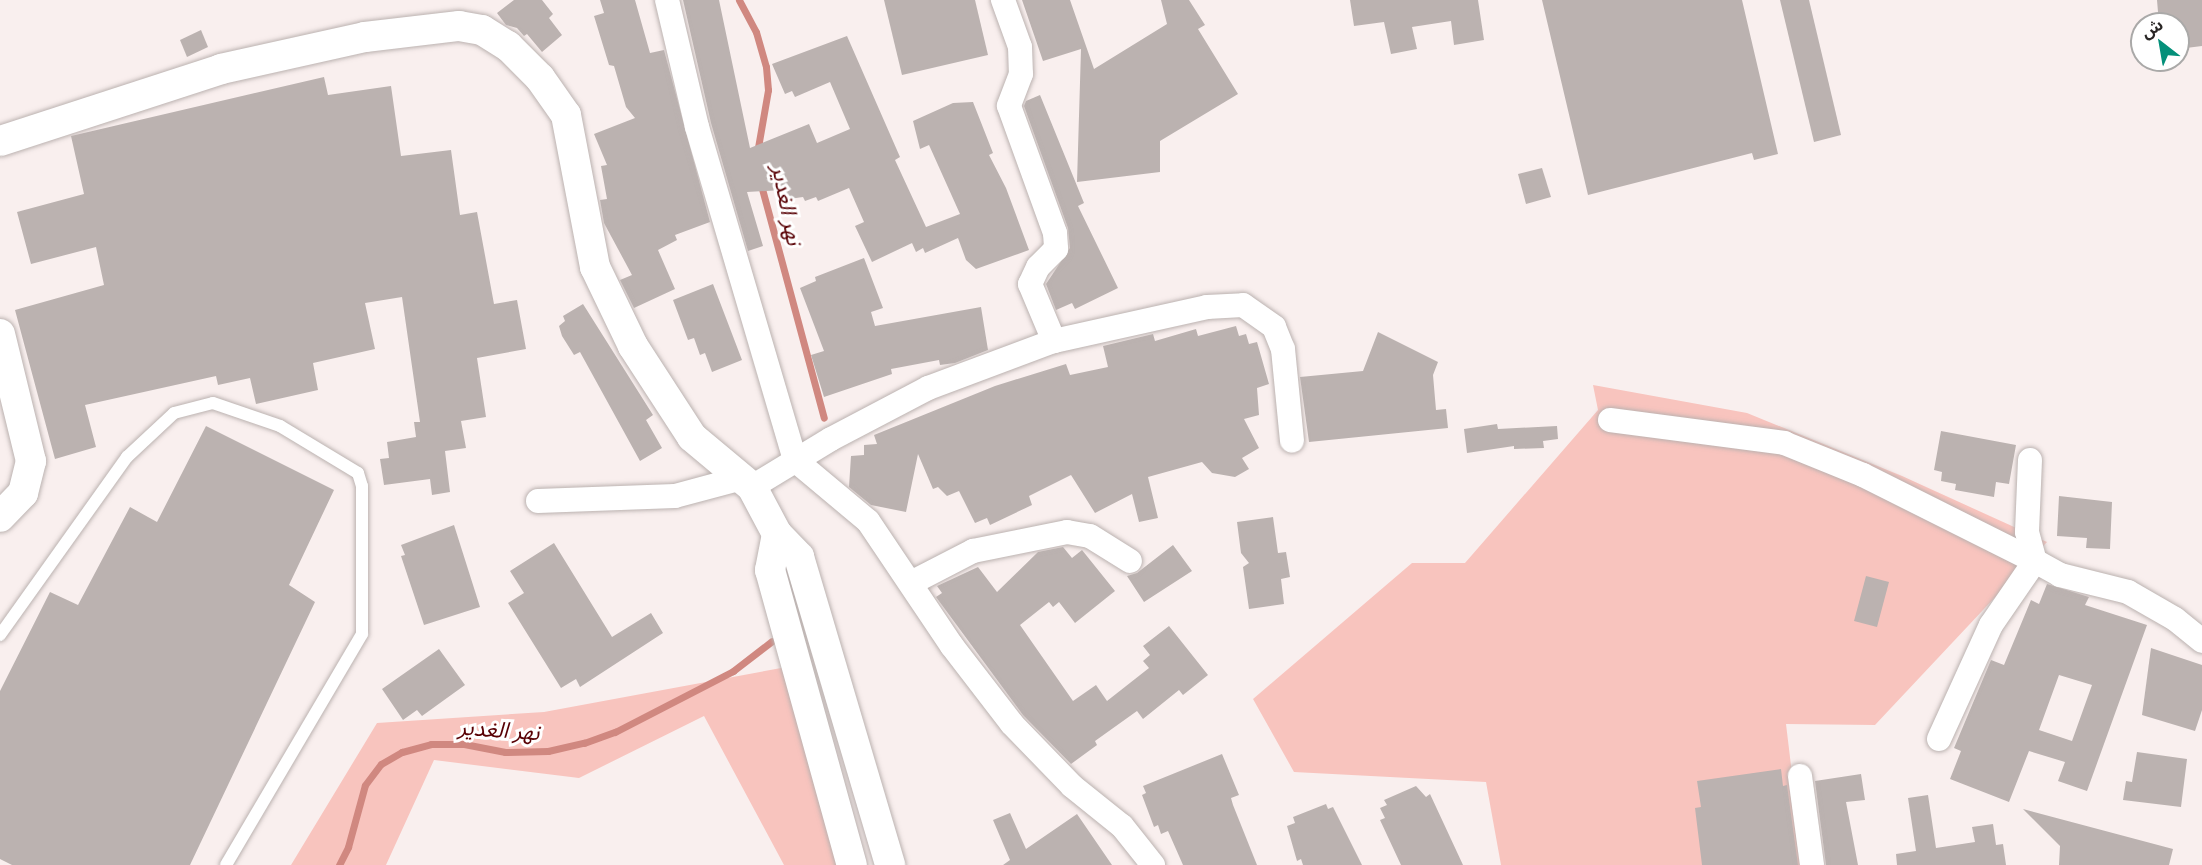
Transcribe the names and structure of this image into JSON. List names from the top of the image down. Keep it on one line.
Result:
{"water":["نهر الغدير"],"north":"top left"}
